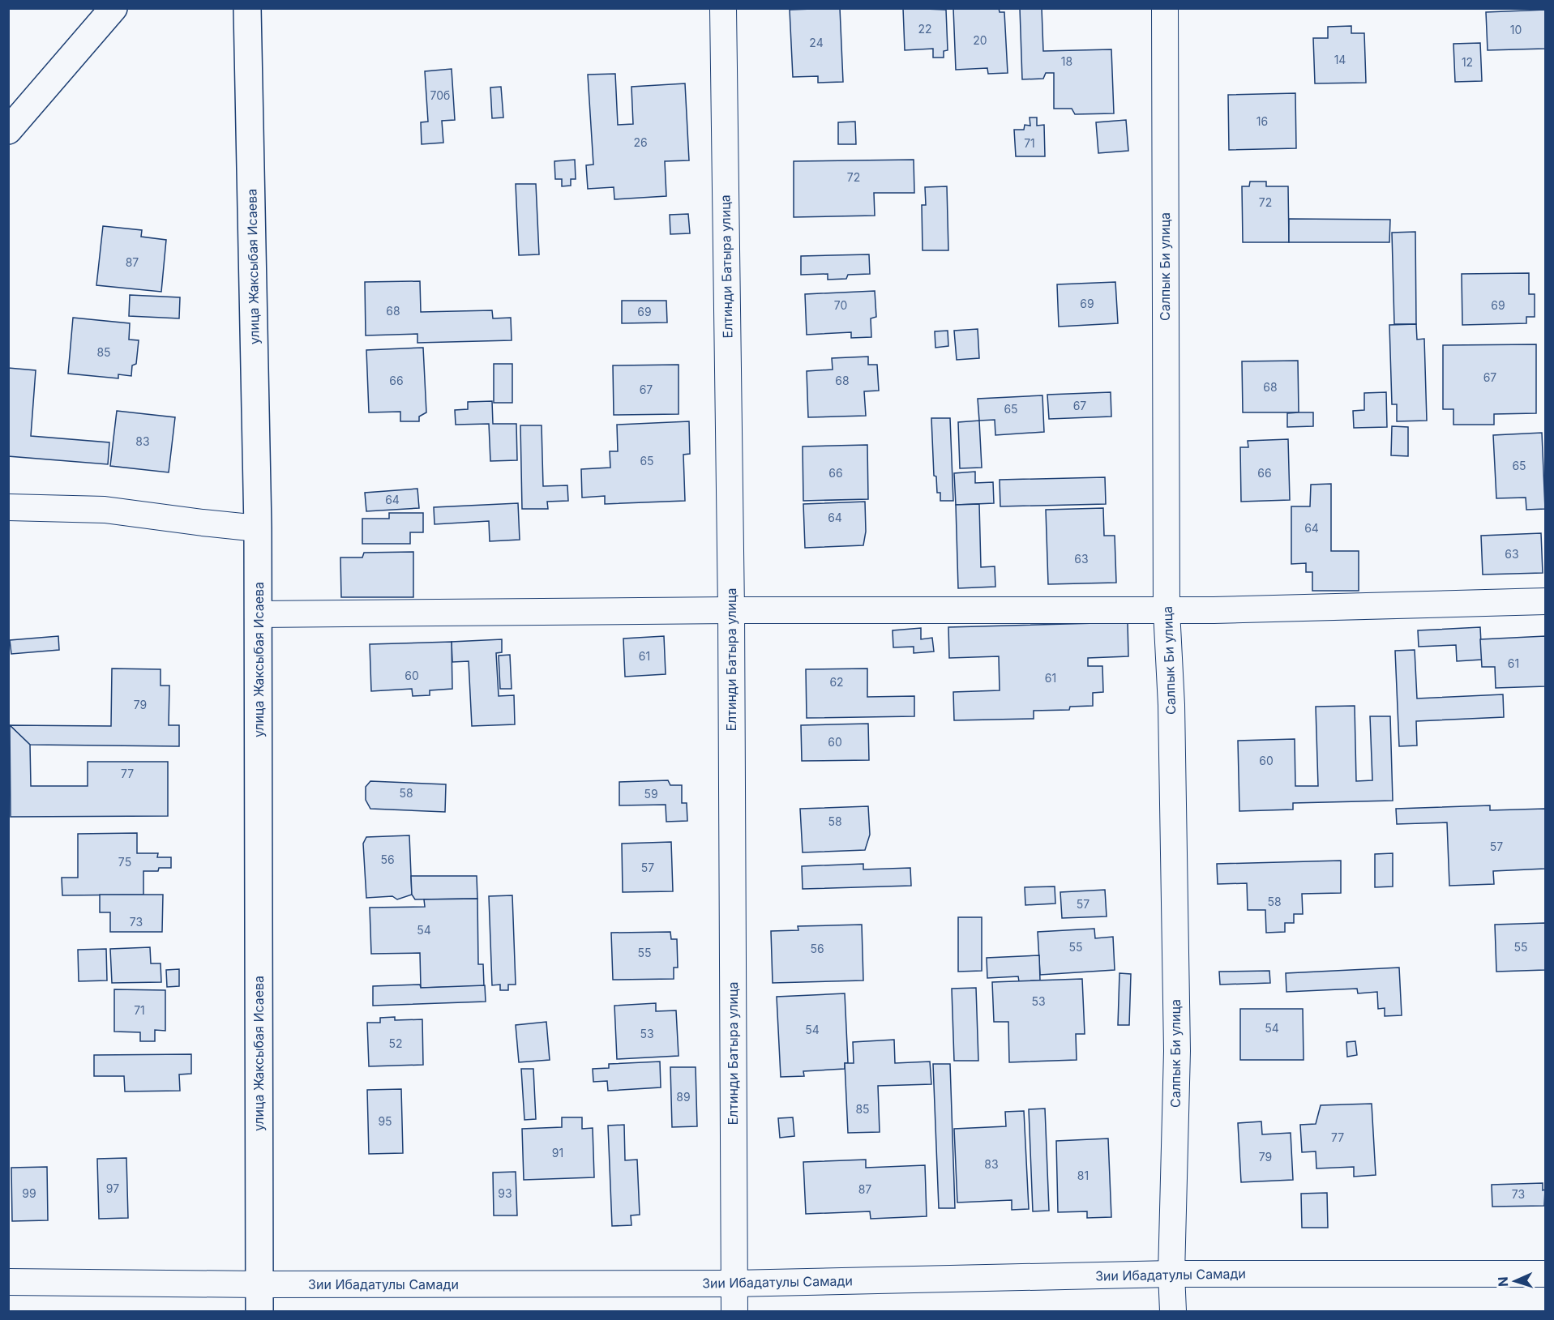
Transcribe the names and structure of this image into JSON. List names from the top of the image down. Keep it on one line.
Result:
{"streets":{"street":["улица Жаксыбая Исаева","Елтинди Батыра улица","Салпык Би улица","Зии Ибадатулы Самади"]},"crossings":[["улица Жаксыбая Исаева","Зии Ибадатулы Самади"],["Елтинди Батыра улица","Зии Ибадатулы Самади"],["Салпык Би улица","Зии Ибадатулы Самади"]],"house_numbers":["22","10","20","24","14","18","12","70б","16","26","71","72","72","87","69","70","69","68","69","85","67","66","68","68","67","67","65","83","65","65","66","66","64","64","64","63","63","61","61","60","61","62","79","60","60","77","58","59","58","57","56","75","57","58","57","73","54","55","55","56","55","53","71","54","54","53","52","89","85","95","77","91","79","83","81","97","87","99","93","73"],"north":"left"}
